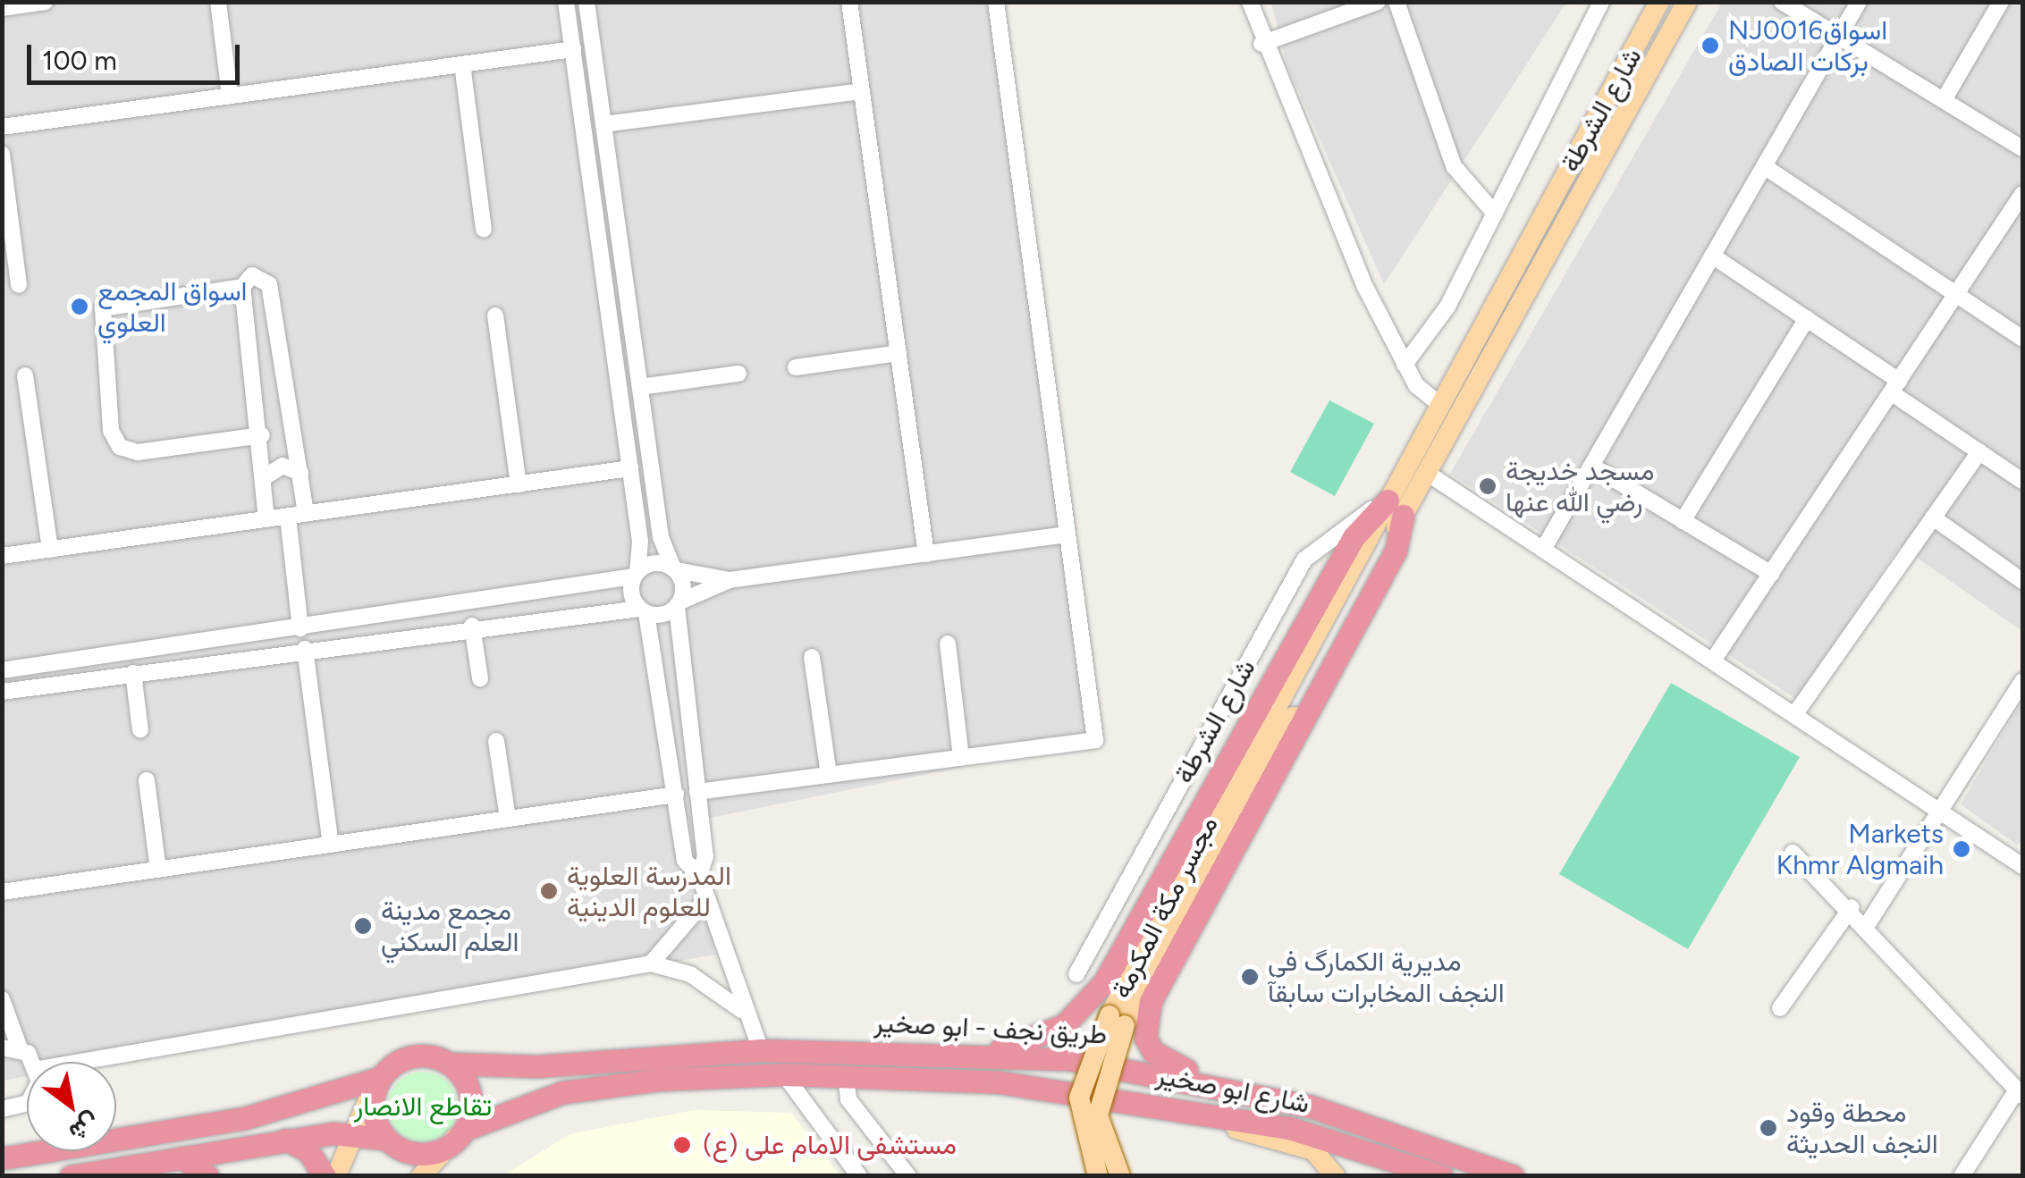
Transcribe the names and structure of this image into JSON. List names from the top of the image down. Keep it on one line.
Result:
{"streets":{"highway":["طريق نجف - ابو صخير","شارع ابو صخير"],"main road":["شارع الشرطة","مجسر مكة المكرمة"]},"crossings":[["شارع الشرطة","مجسر مكة المكرمة"]],"parks":["تقاطع الانصار"],"places":["NJ0016اسواق برکات الصادق","اسواق المجمع العلوي","مسجد خديجة رضي الله عنها","Markets Khmr Algmaih","المدرسة العلوية للعلوم الدينية","مجمع مدينة العلم السكني","مديرية الكمارگ في النجف المخابرات سابقآ","محطة وقود النجف الحديثة","مستشفی الامام علی (ع)"],"scale_bar":"100 m","north":"bottom right"}
